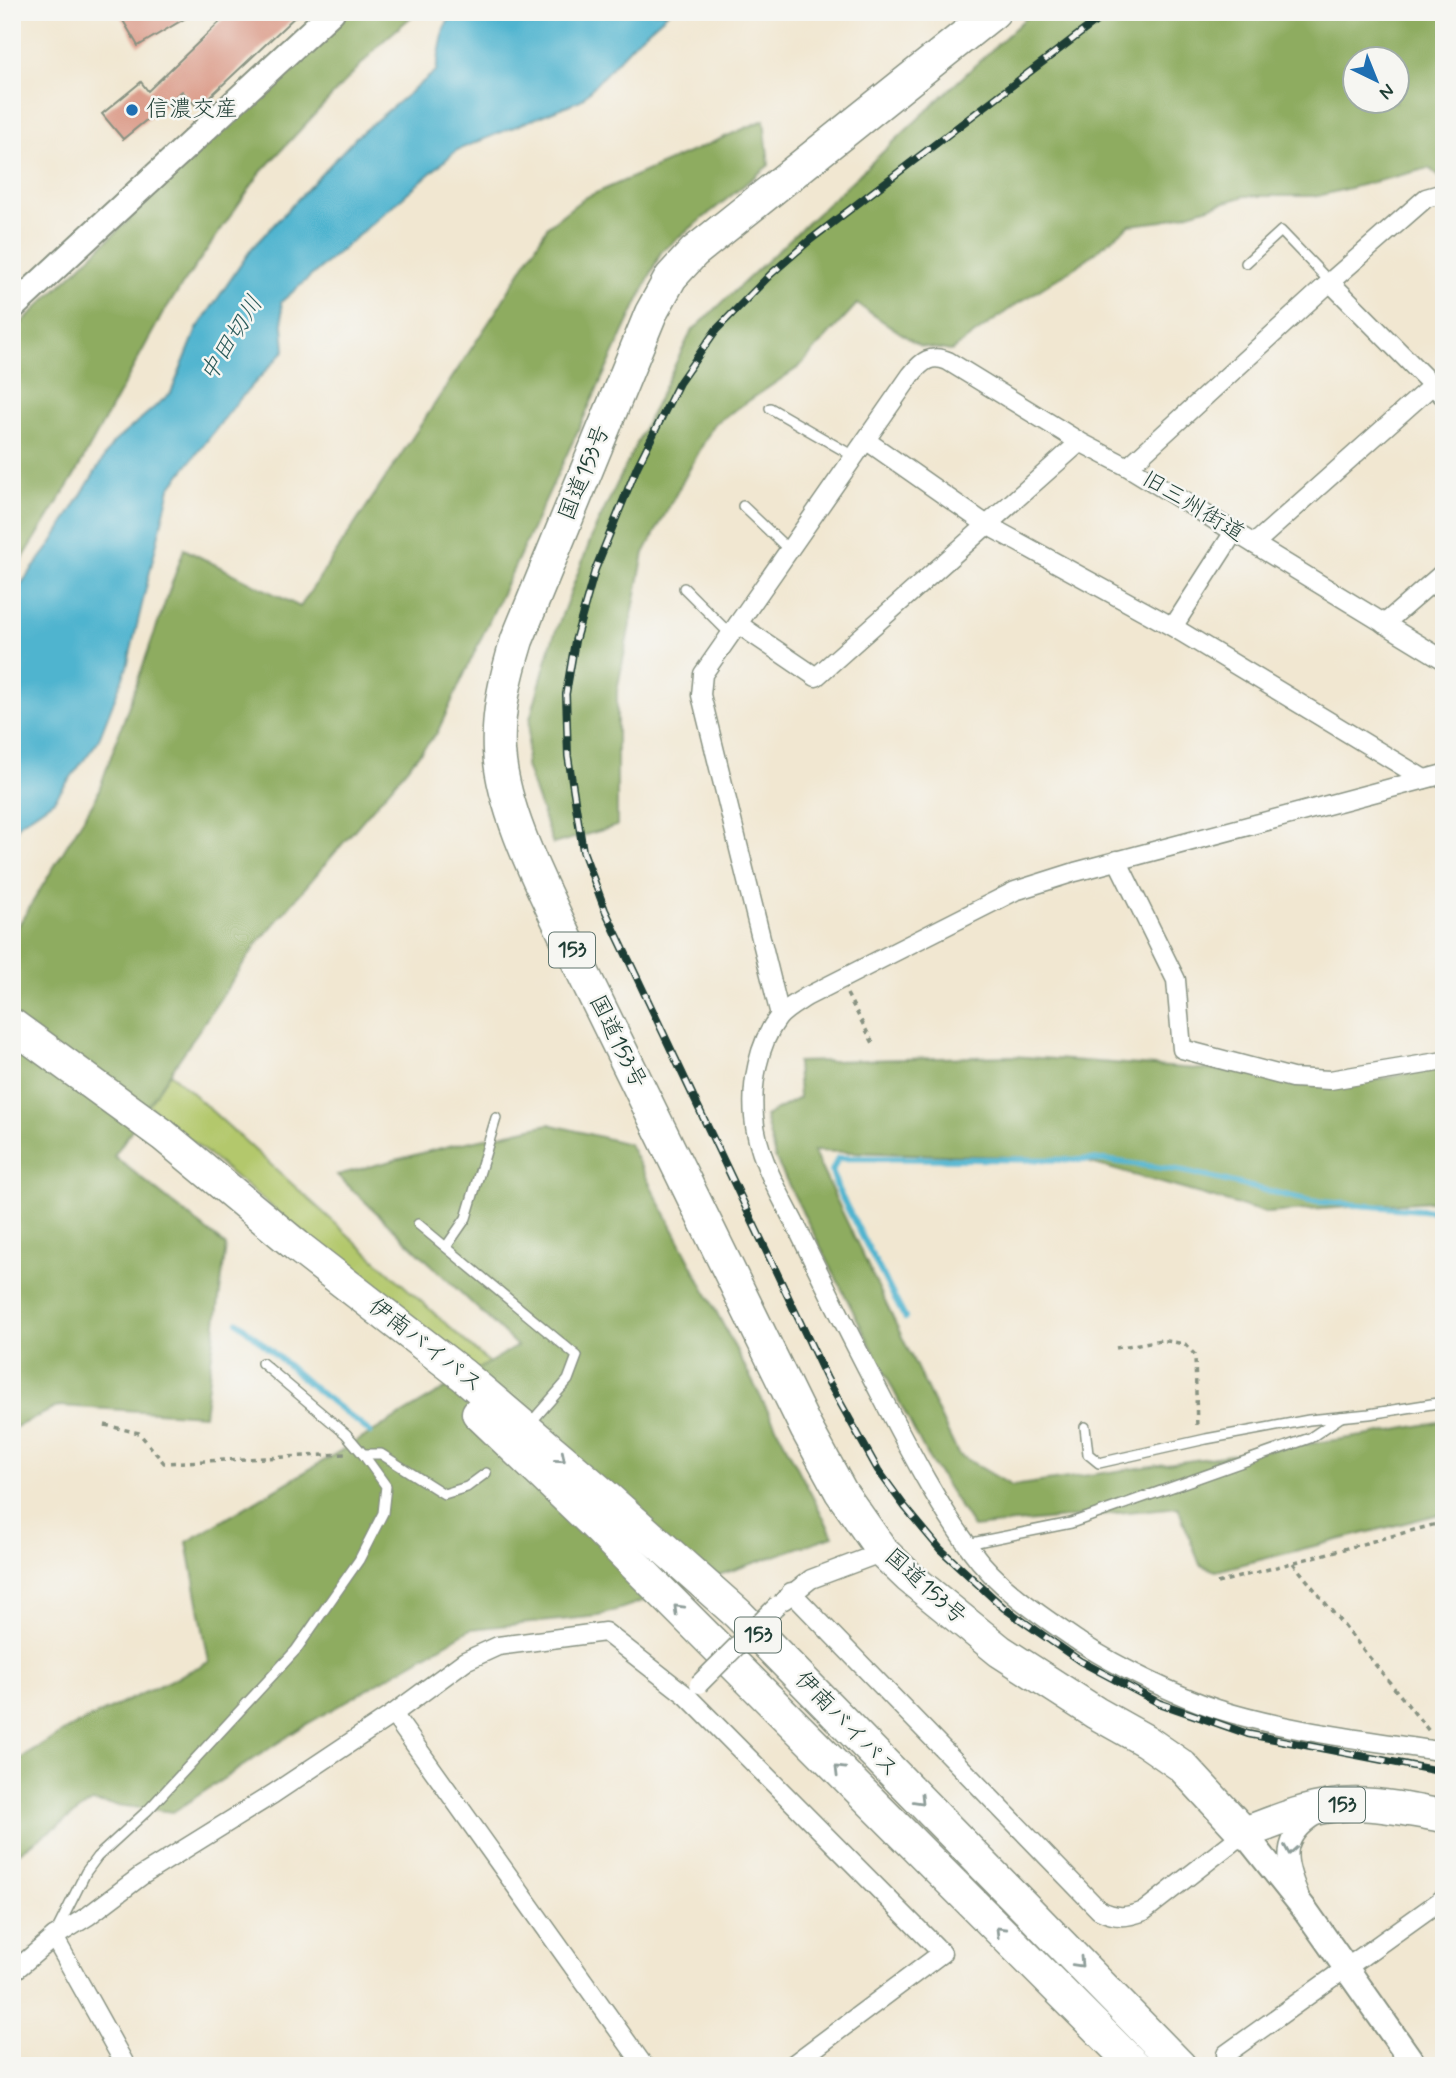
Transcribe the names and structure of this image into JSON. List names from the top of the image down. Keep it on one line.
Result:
{"streets":{"highway":["国道153号","153","伊南バイパス"],"street":["旧三州街道"]},"crossings":[["国道153号","153"]],"water":["中田切川"],"places":["信濃交産"],"north":"bottom right"}
